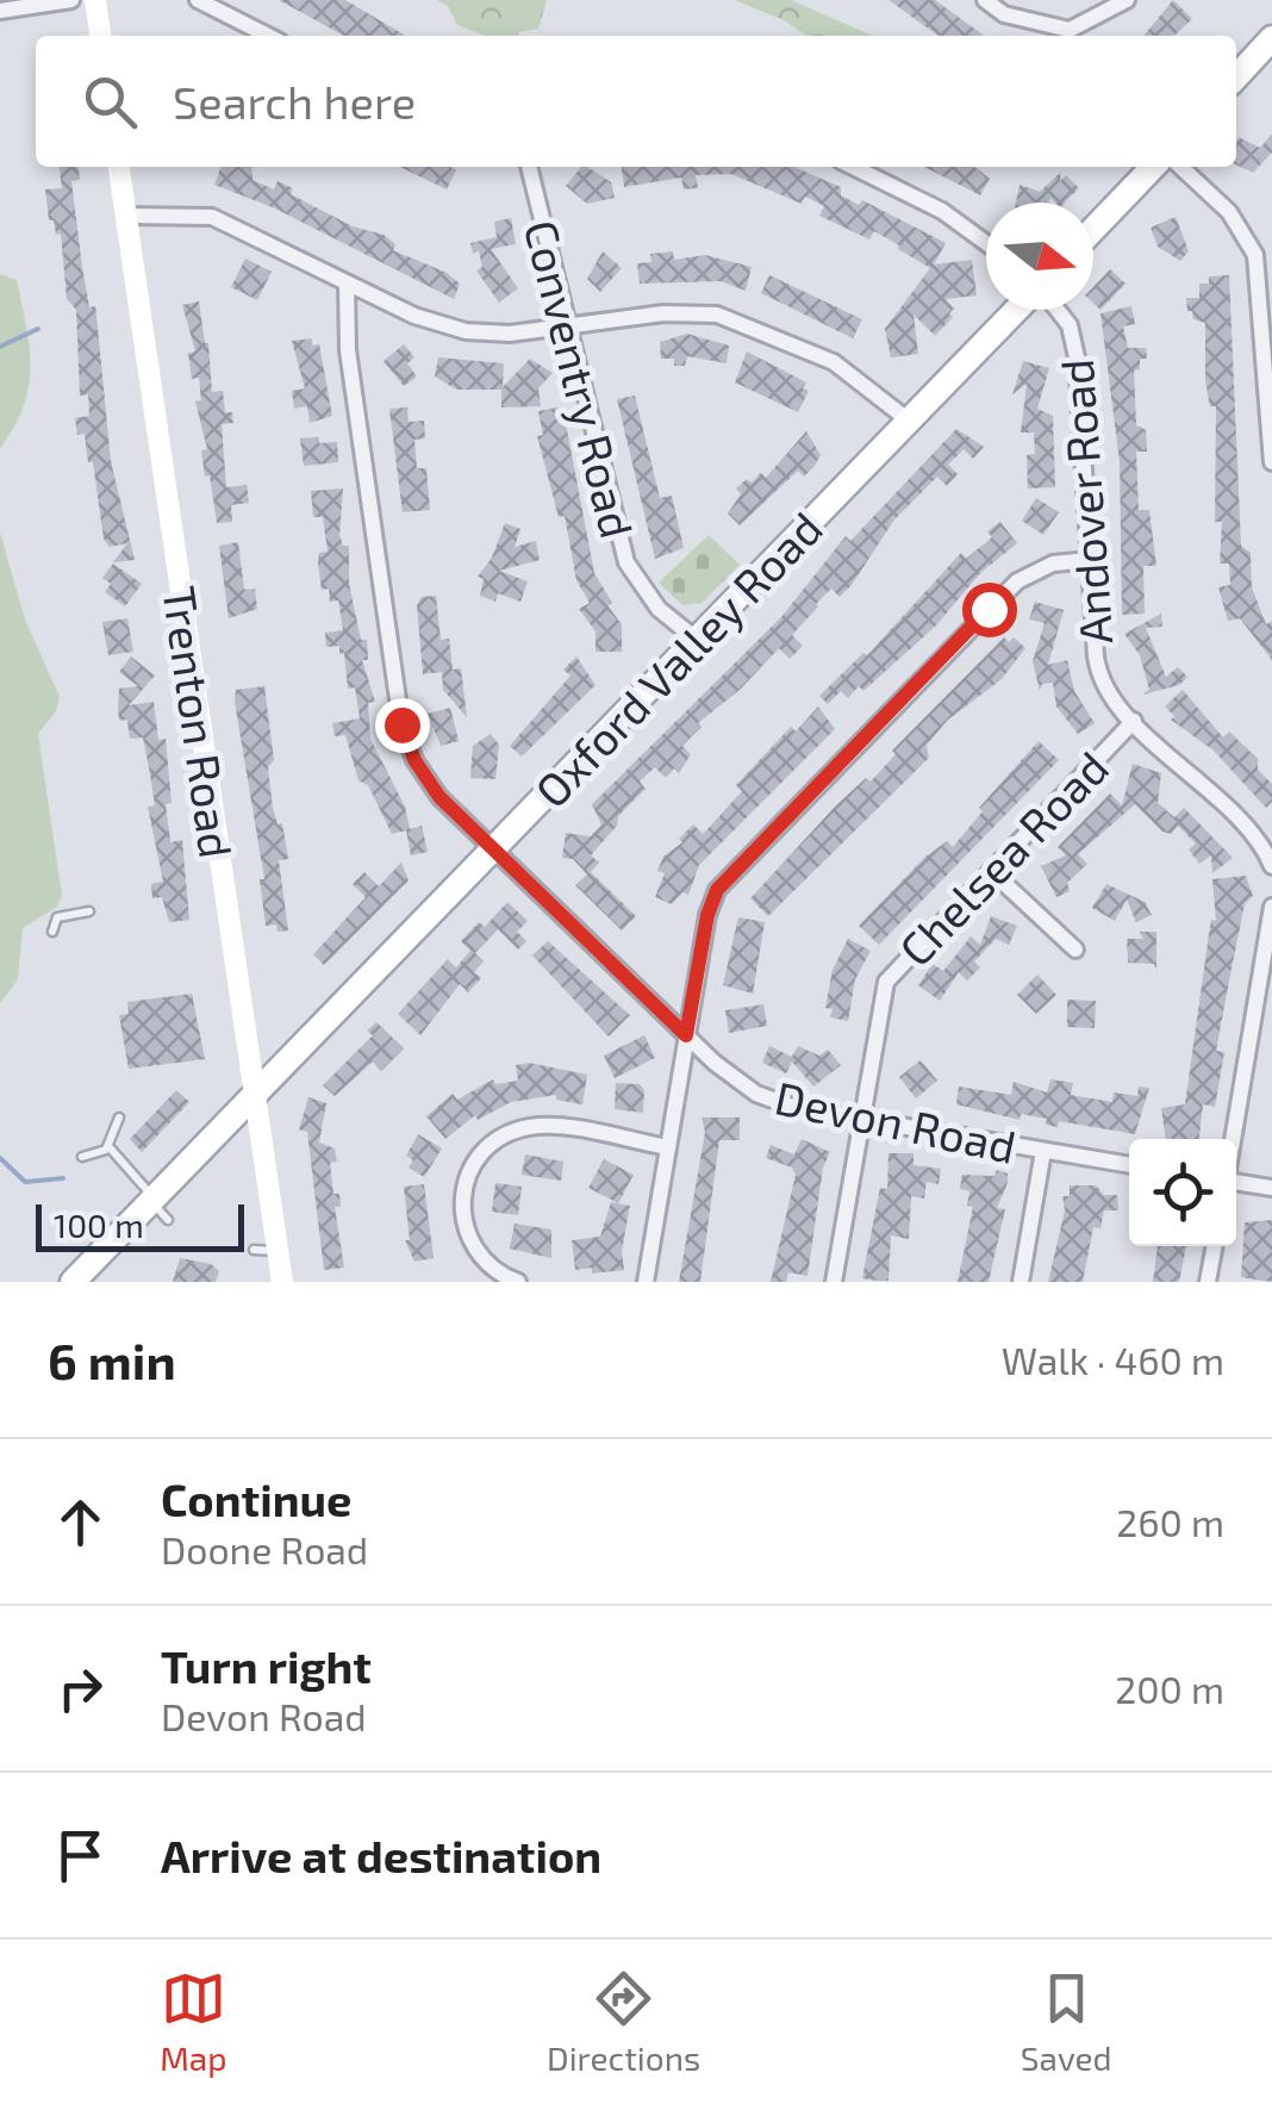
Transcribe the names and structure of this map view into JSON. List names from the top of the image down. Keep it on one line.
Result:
{"streets":{"main road":["Oxford Valley Road","Trenton Road"],"street":["Conventry Road","Andover Road","Chelsea Road","Devon Road"]},"crossings":[["Conventry Road","Oxford Valley Road"],["Andover Road","Chelsea Road"],["Oxford Valley Road","Trenton Road"],["Oxford Valley Road","Devon Road"],["Chelsea Road","Devon Road"]],"scale_bar":"100 m","north":"right","page":{"search":"Search here","scale":"100 m","heading":["6 min","Walk · 460 m"],"list":[["Continue","Doone Road","260 m"],["Turn right","Devon Road","200 m"],"Arrive at destination"],"nav":["Map","Directions","Saved"]}}
